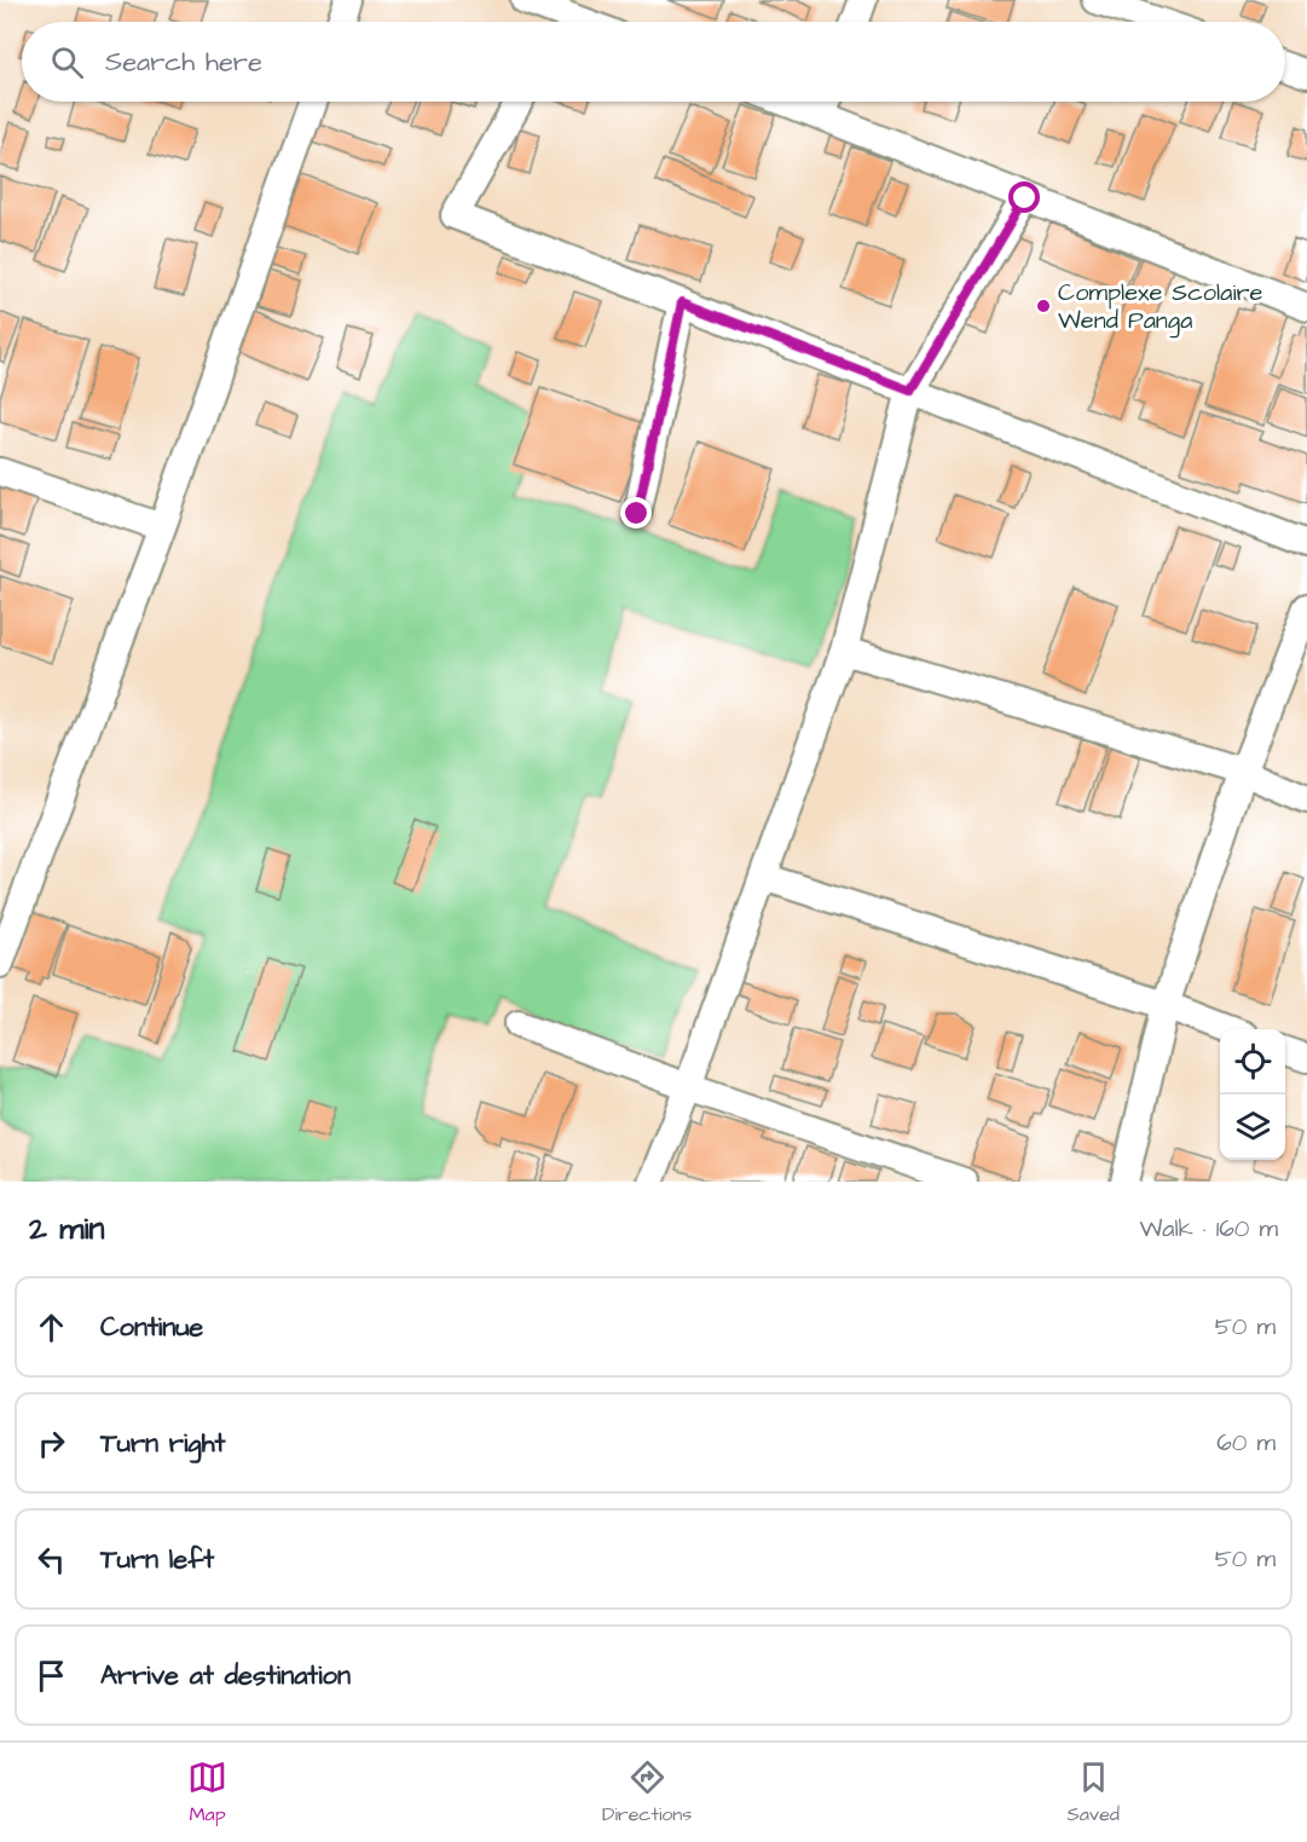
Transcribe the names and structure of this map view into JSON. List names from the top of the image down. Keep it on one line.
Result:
{"places":["Complexe Scolaire Wend Panga"],"page":{"search":"Search here","heading":["2 min","Walk · 160 m"],"list":[["Continue","50 m"],["Turn right","60 m"],["Turn left","50 m"],"Arrive at destination"],"nav":["Map","Directions","Saved"]}}
